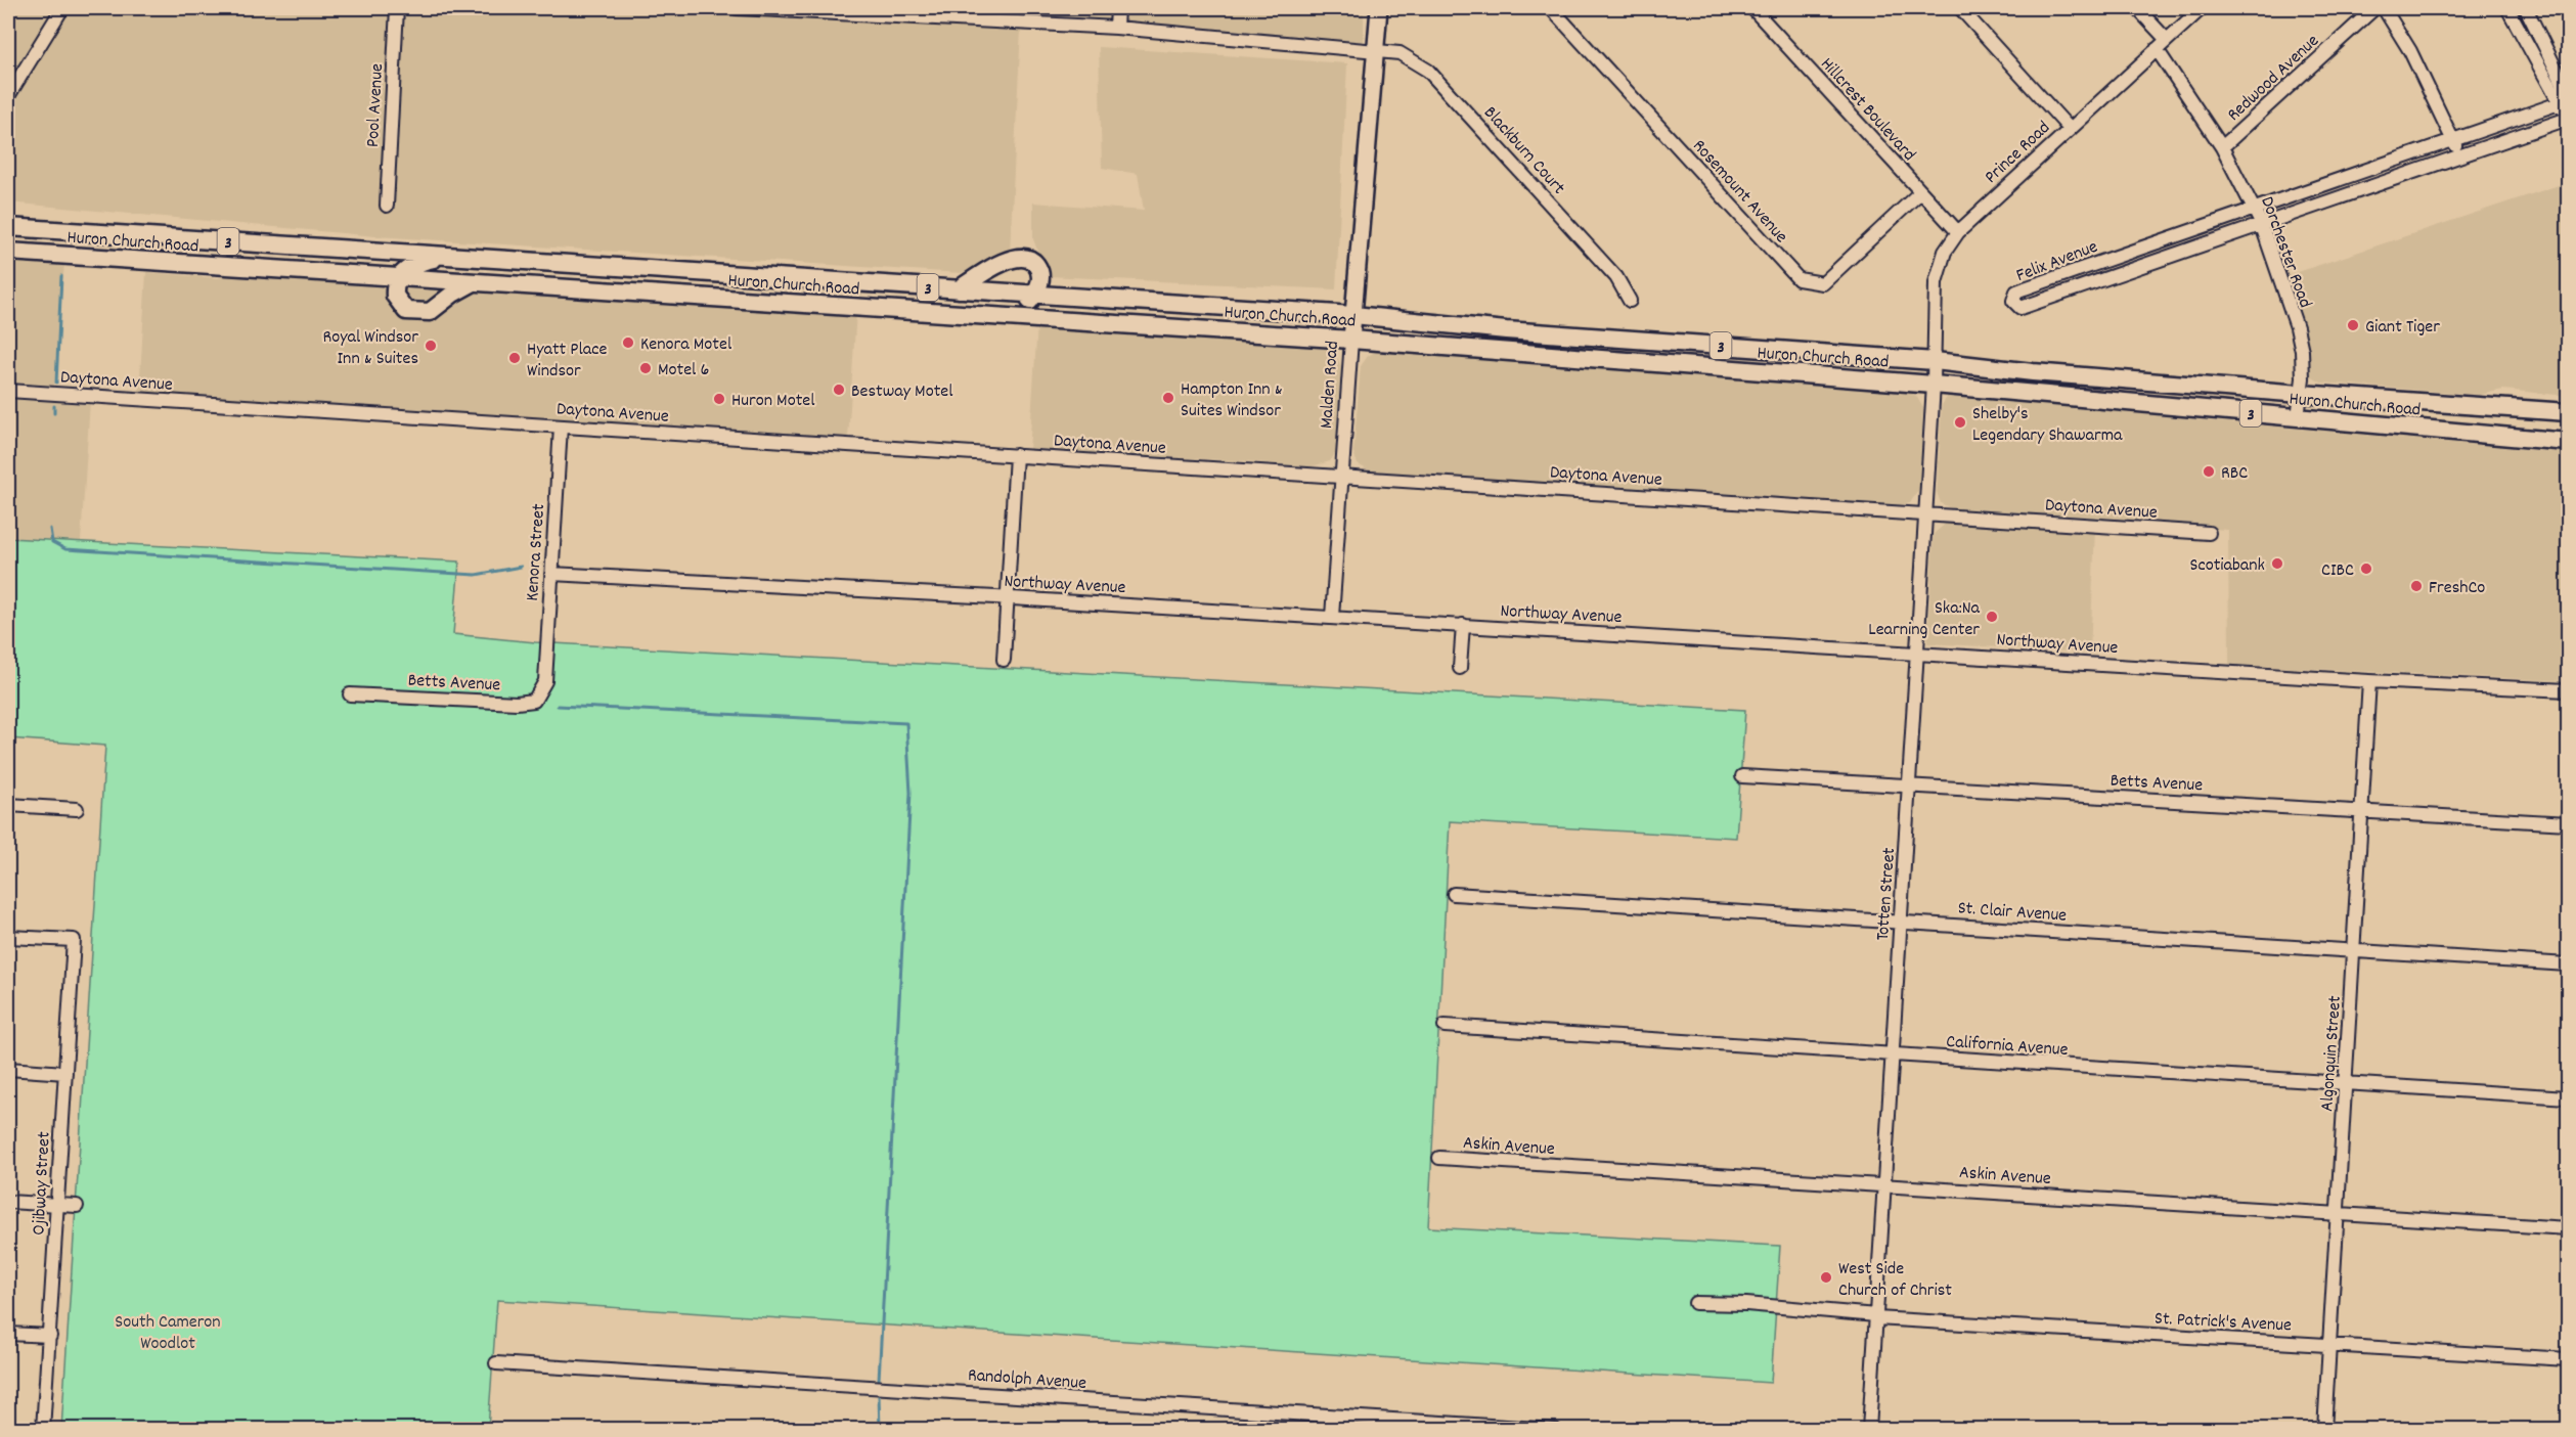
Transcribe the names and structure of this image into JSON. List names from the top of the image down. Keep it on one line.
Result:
{"streets":{"highway":["Huron Church Road","3"],"main road":["Malden Road"],"street":["Redwood Avenue","Pool Avenue","Hillcrest Boulevard","Blackburn Court","Prince Road","Rosemount Avenue","Dorchester Road","Felix Avenue","Daytona Avenue","Kenora Street","Northway Avenue","Betts Avenue","Totten Street","St. Clair Avenue","California Avenue","Algonquin Street","Askin Avenue","Ojibway Street","St. Patrick's Avenue","Randolph Avenue"]},"crossings":[["Redwood Avenue","Dorchester Road"],["Hillcrest Boulevard","Prince Road"],["Hillcrest Boulevard","Rosemount Avenue"],["Blackburn Court","Malden Road"],["Prince Road","Huron Church Road"],["Prince Road","Dorchester Road"],["Prince Road","Totten Street"],["Huron Church Road","Dorchester Road"],["Huron Church Road","Malden Road"],["Huron Church Road","Totten Street"],["Dorchester Road","Felix Avenue"],["Daytona Avenue","Malden Road"],["Daytona Avenue","Kenora Street"],["Daytona Avenue","Totten Street"],["Malden Road","Northway Avenue"],["Kenora Street","Northway Avenue"],["Kenora Street","Betts Avenue"],["Northway Avenue","Totten Street"],["Northway Avenue","Algonquin Street"],["Betts Avenue","Totten Street"],["Betts Avenue","Algonquin Street"],["Totten Street","St. Clair Avenue"],["Totten Street","California Avenue"],["Totten Street","Askin Avenue"],["Totten Street","St. Patrick's Avenue"],["St. Clair Avenue","Algonquin Street"],["California Avenue","Algonquin Street"],["Algonquin Street","Askin Avenue"],["Algonquin Street","St. Patrick's Avenue"]],"parks":["South Cameron Woodlot"],"places":["Giant Tiger","Kenora Motel","Royal Windsor Inn & Suites","Hyatt Place Windsor","Motel 6","Bestway Motel","Hampton Inn & Suites Windsor","Huron Motel","Shelby's Legendary Shawarma","RBC","Scotiabank","CIBC","FreshCo","Ska:Na Learning Center","West Side Church of Christ"]}
